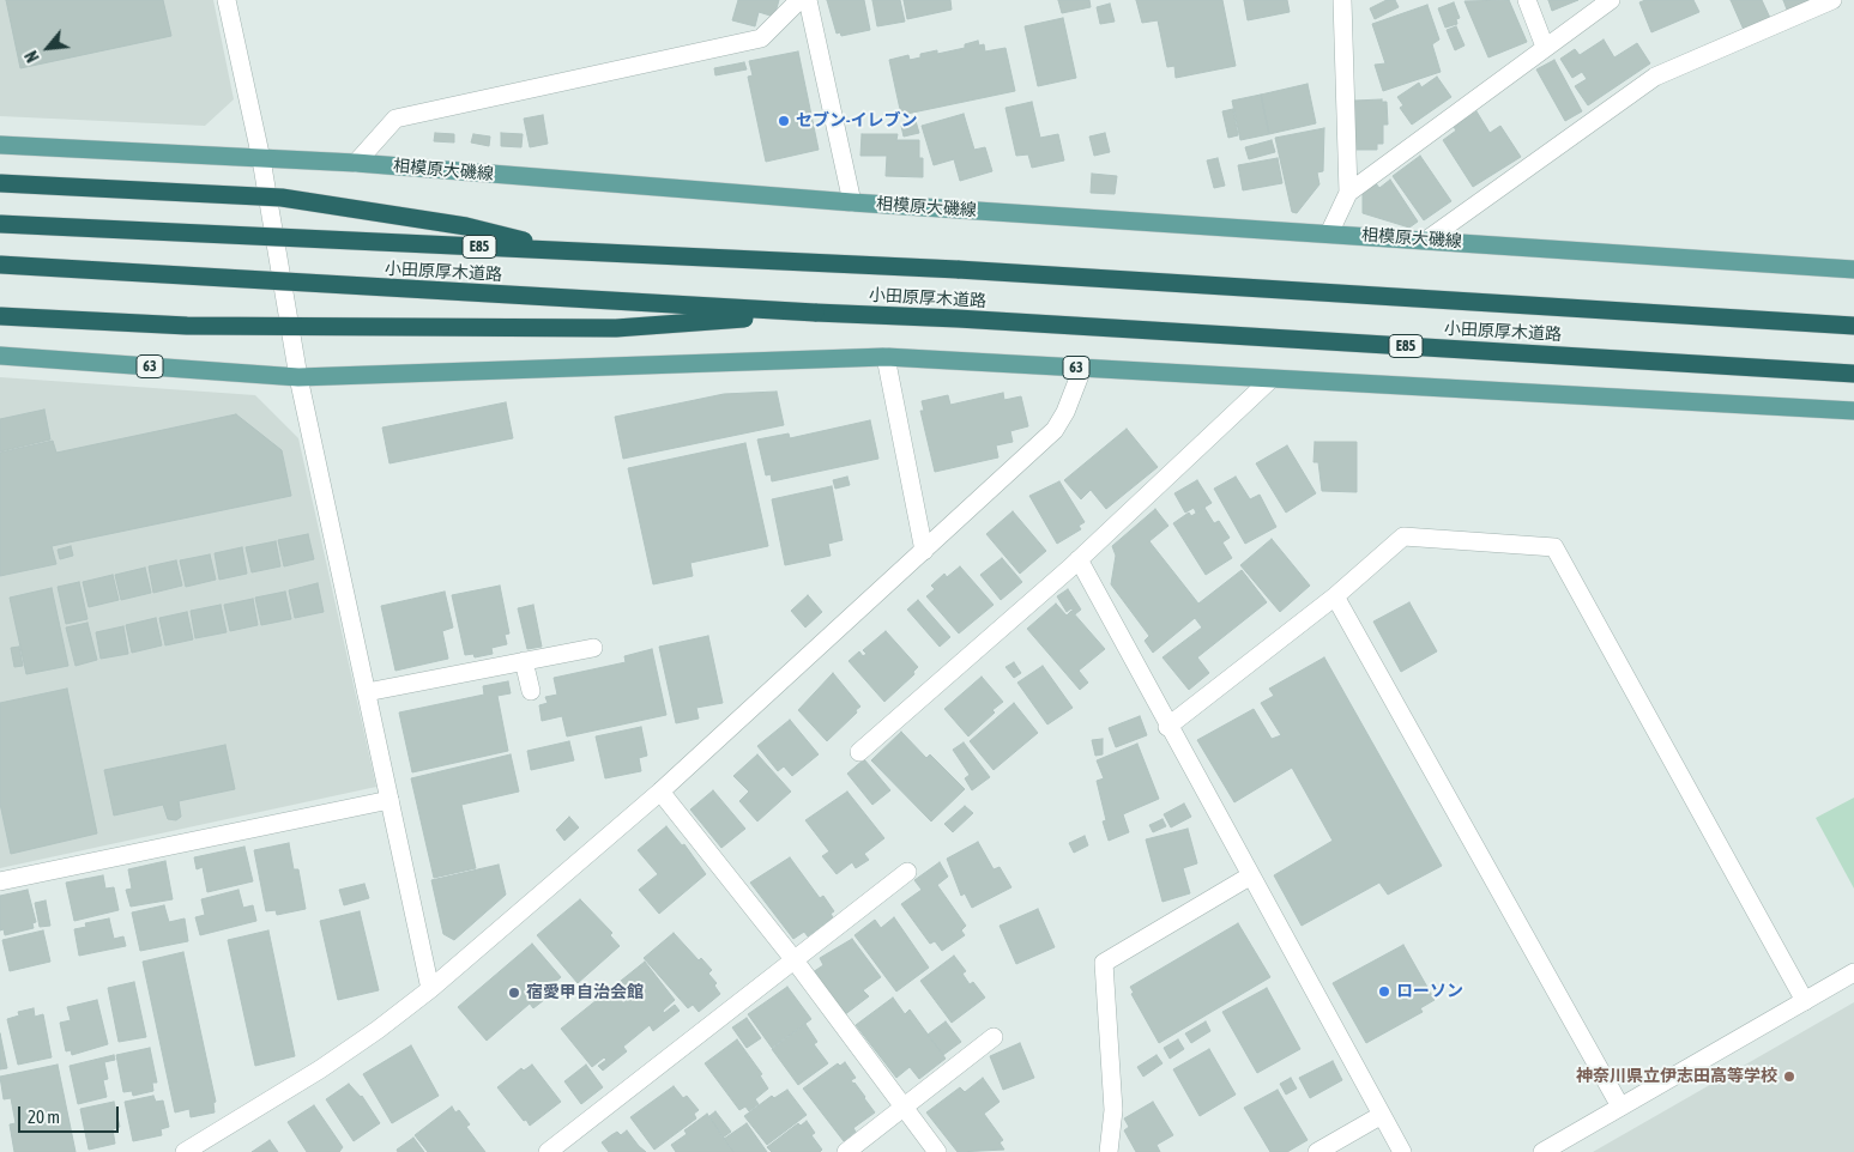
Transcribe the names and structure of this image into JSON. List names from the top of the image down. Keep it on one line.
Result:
{"streets":{"highway":["E85","小田原厚木道路"],"main road":["相模原大磯線","63"]},"places":["セブン-イレブン","ローソン","宿愛甲自治会館","神奈川県立伊志田高等学校"],"scale_bar":"20 m","north":"bottom left"}
